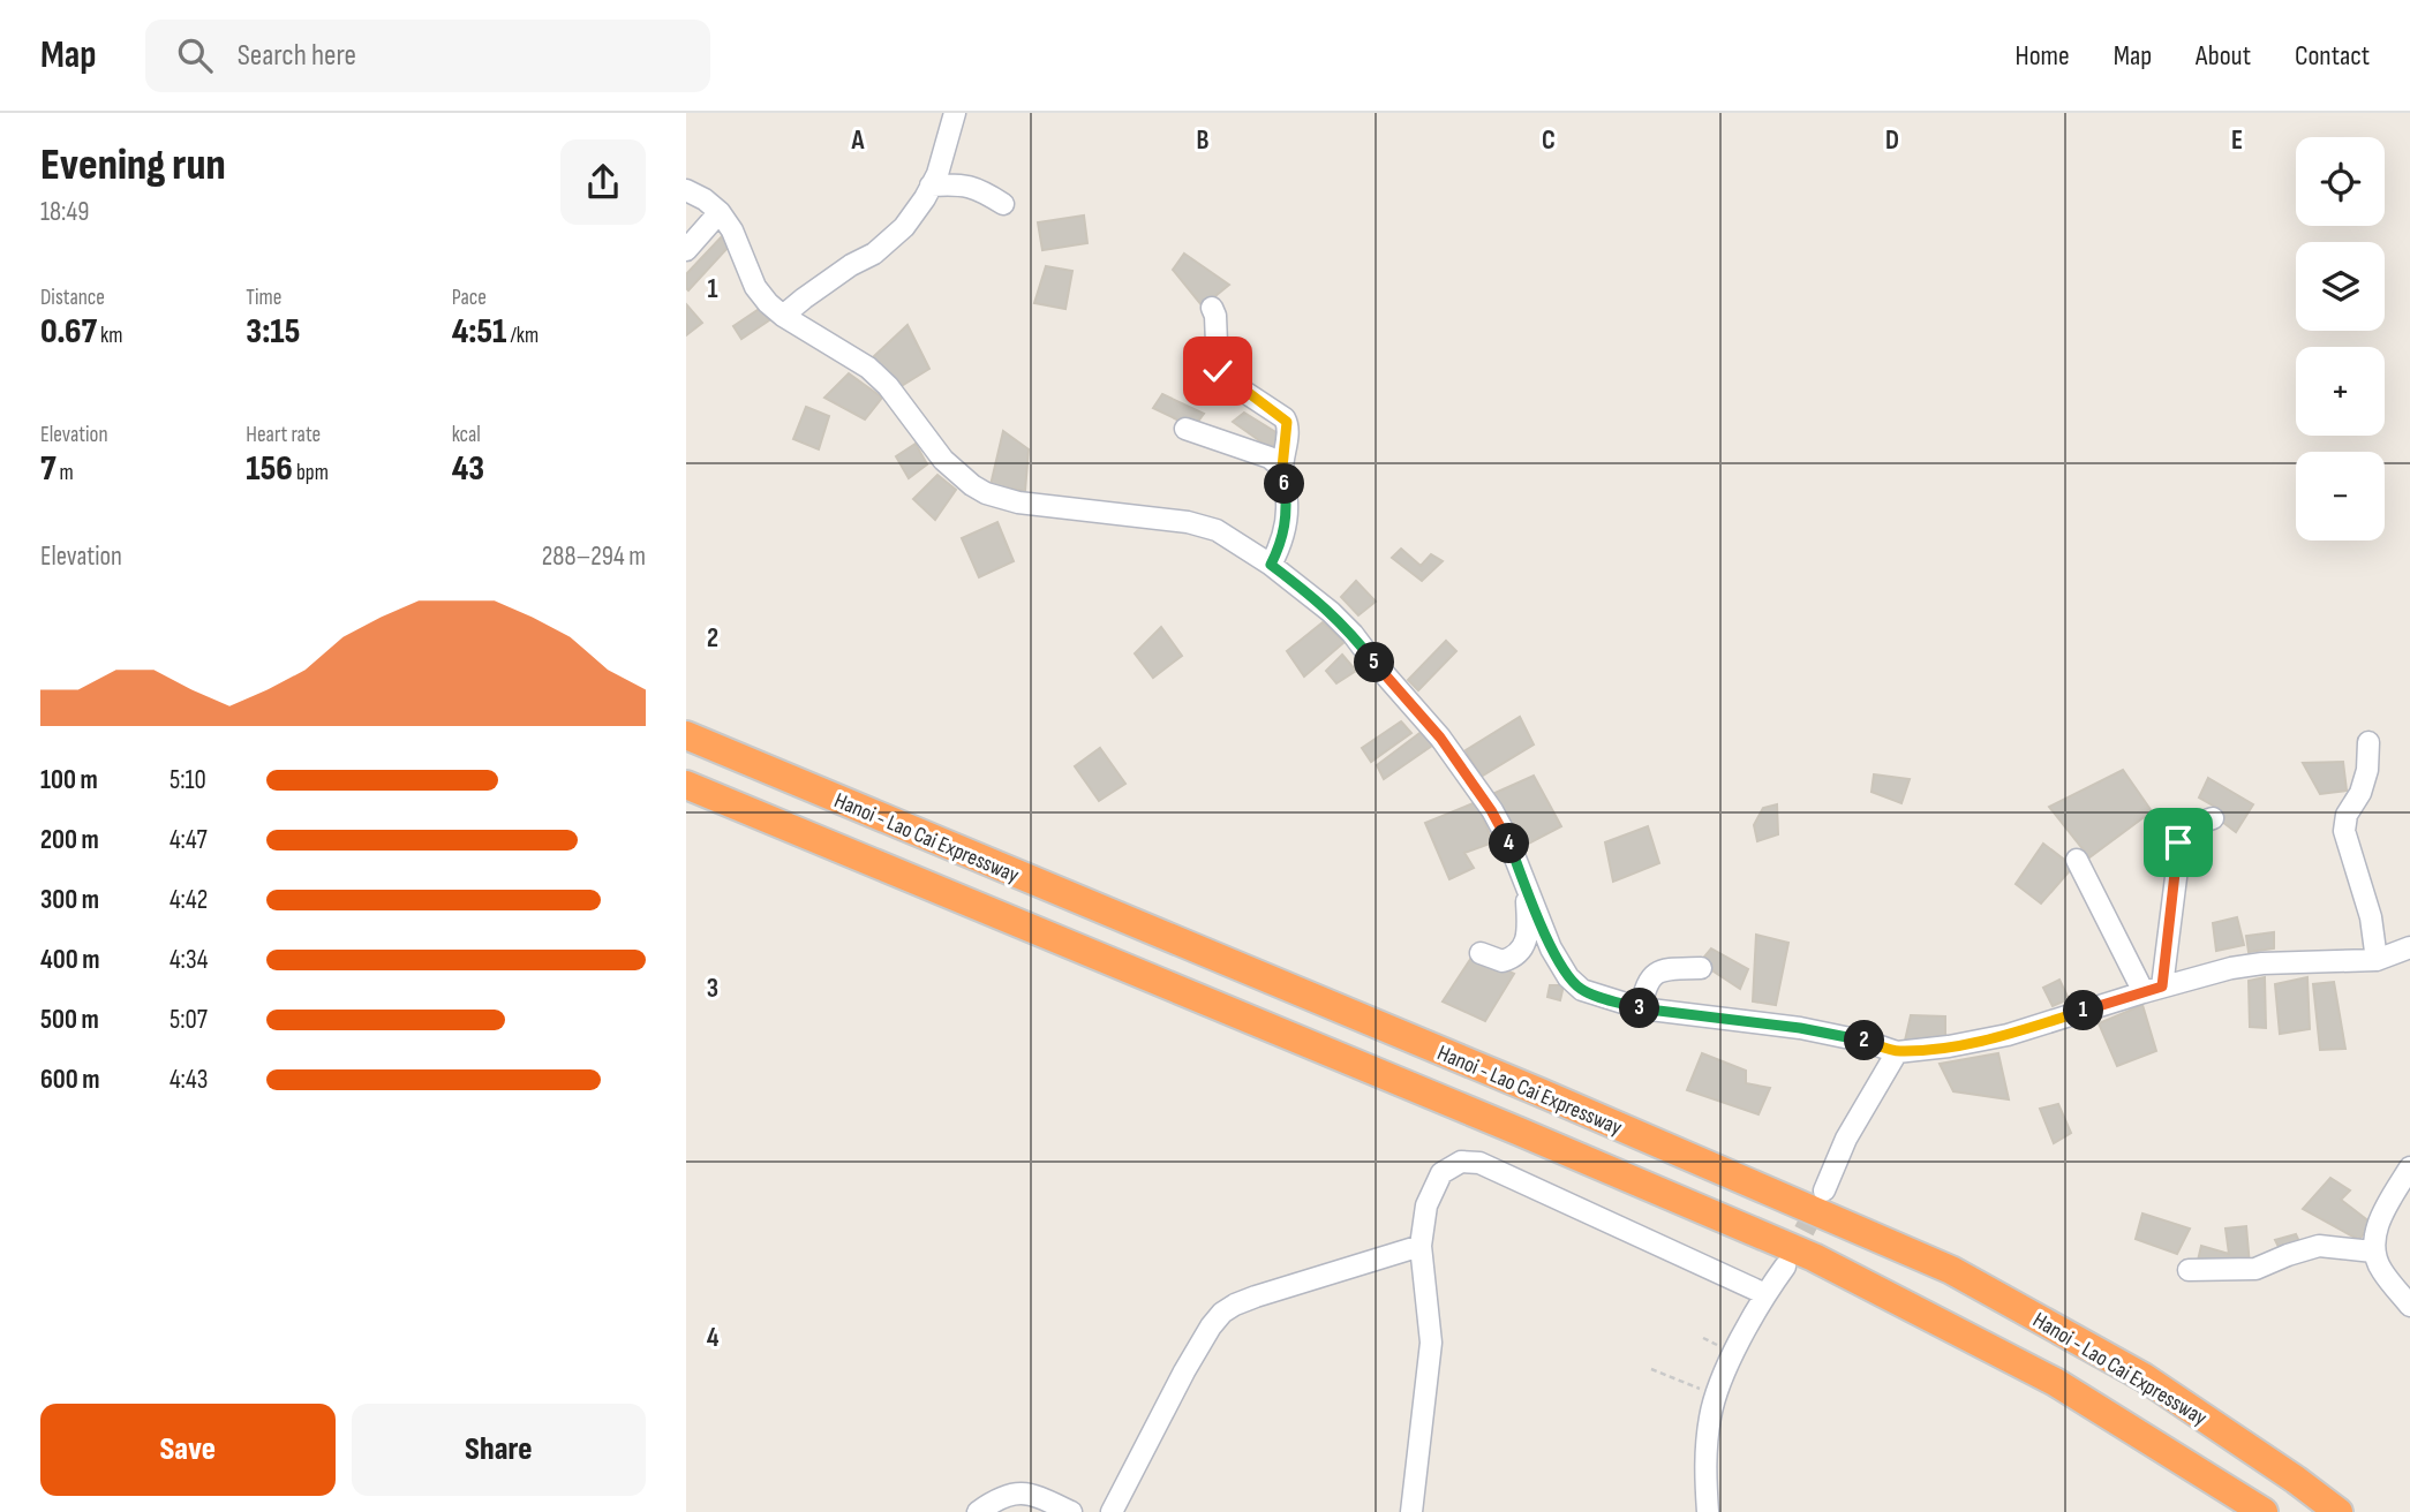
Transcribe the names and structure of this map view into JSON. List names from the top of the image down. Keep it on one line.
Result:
{"streets":{"highway":["Hanoi - Lao Cai Expressway"]},"page":{"header":"Map","search":"Search here","nav":["Home","Map","About","Contact"],"heading":["Evening run","18:49"],"map_buttons":["+","−"],"stats":[["Distance","0.67 km"],["Time","3:15"],["Pace","4:51 /km"],["Elevation","7 m"],["Heart rate","156 bpm"],["kcal","43"]],"pins":["6","5","4","3","1","2"],"chart":["Elevation","288–294 m"],"list":[{"name":"100 m","note":"5:10"},{"name":"200 m","note":"4:47"},{"name":"300 m","note":"4:42"},{"name":"400 m","note":"4:34"},{"name":"500 m","note":"5:07"},{"name":"600 m","note":"4:43"}],"buttons":["Save","Share"]},"grid":{"columns":["A","B","C","D","E"],"rows":["1","2","3","4"]}}
